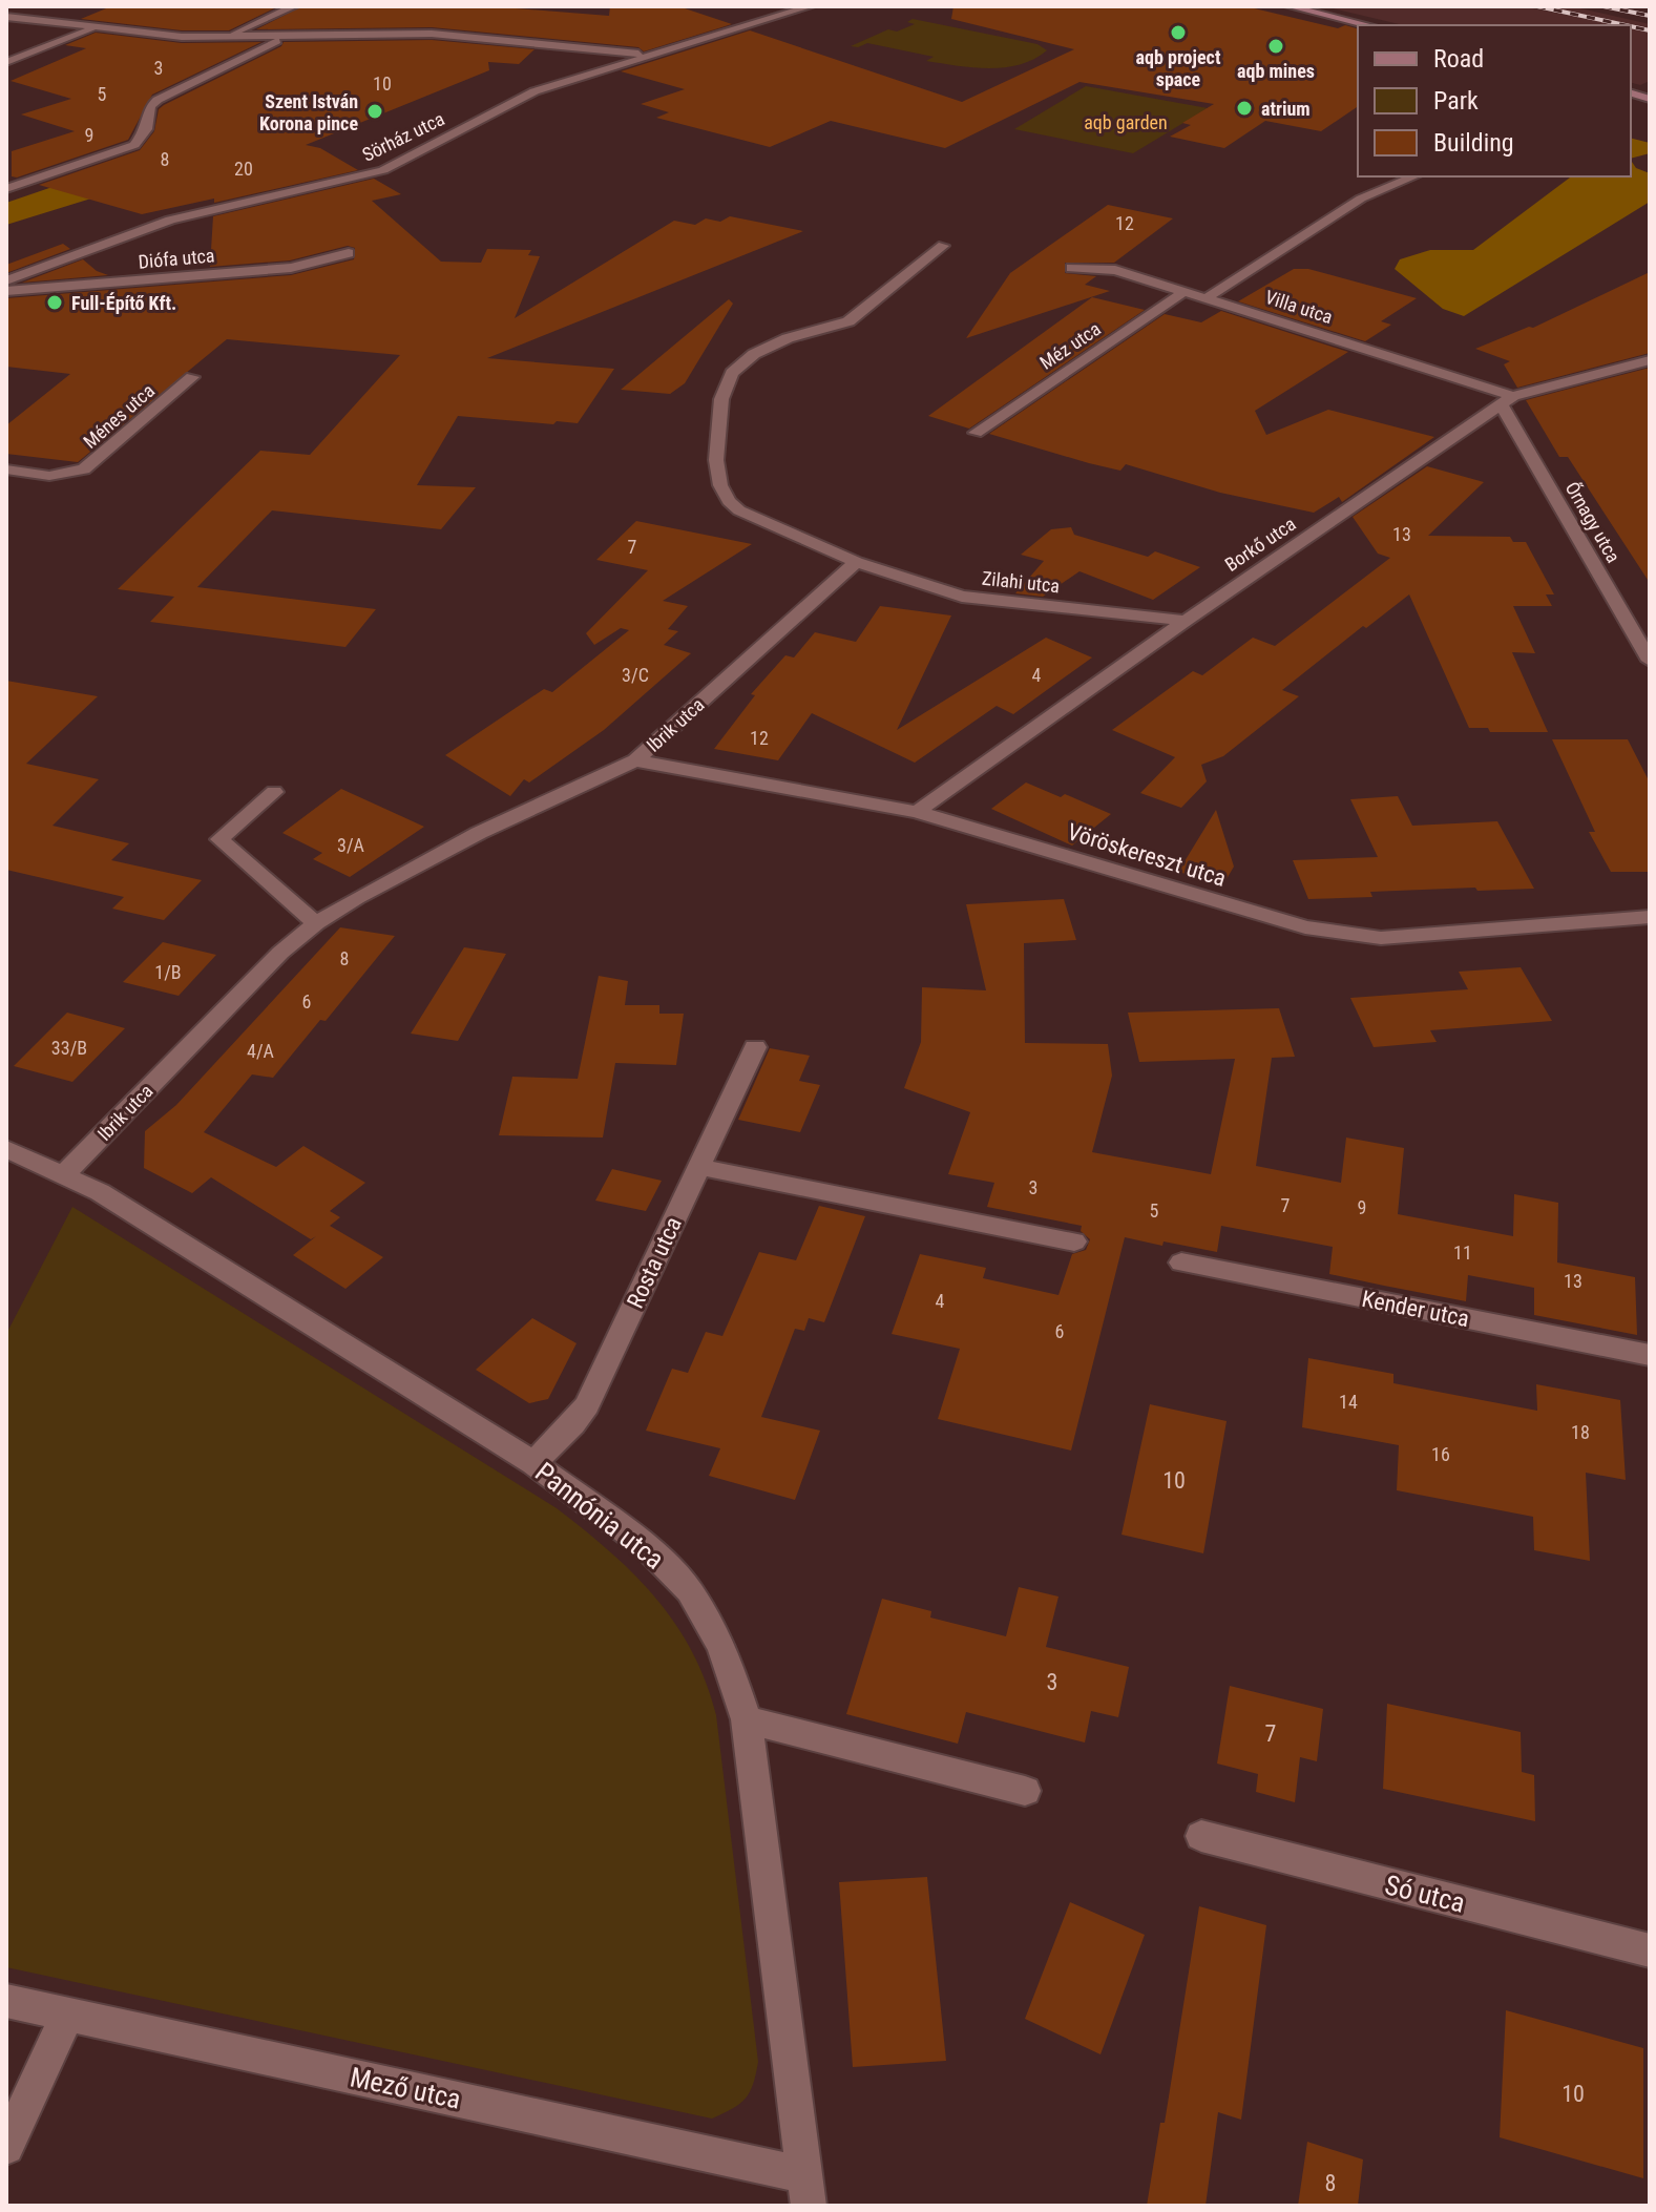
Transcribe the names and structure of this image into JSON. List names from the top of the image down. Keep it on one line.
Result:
{"streets":{"street":["Sörház utca","Diófa utca","Villa utca","Méz utca","Ménes utca","Őrnagy utca","Borkő utca","Zilahi utca","Ibrik utca","Vöröskereszt utca","Rosta utca","Kender utca","Pannónia utca","Só utca","Mező utca"]},"crossings":[["Villa utca","Méz utca"],["Villa utca","Őrnagy utca"],["Villa utca","Borkő utca"],["Őrnagy utca","Borkő utca"],["Borkő utca","Zilahi utca"],["Borkő utca","Vöröskereszt utca"],["Zilahi utca","Ibrik utca"],["Ibrik utca","Vöröskereszt utca"],["Ibrik utca","Pannónia utca"],["Rosta utca","Pannónia utca"],["Pannónia utca","Mező utca"]],"parks":["aqb garden"],"places":["aqb project space","aqb mines","atrium","Szent István Korona pince","Full-Építő Kft."],"house_numbers":["3","10","5","9","8","20","12","13","7","3/C","4","12","3/A","8","1/B","6","33/B","4/A","3","7","9","5","11","13","4","6","14","18","16","10","3","7","10","8"],"legend":["Road","Park","Building"]}
